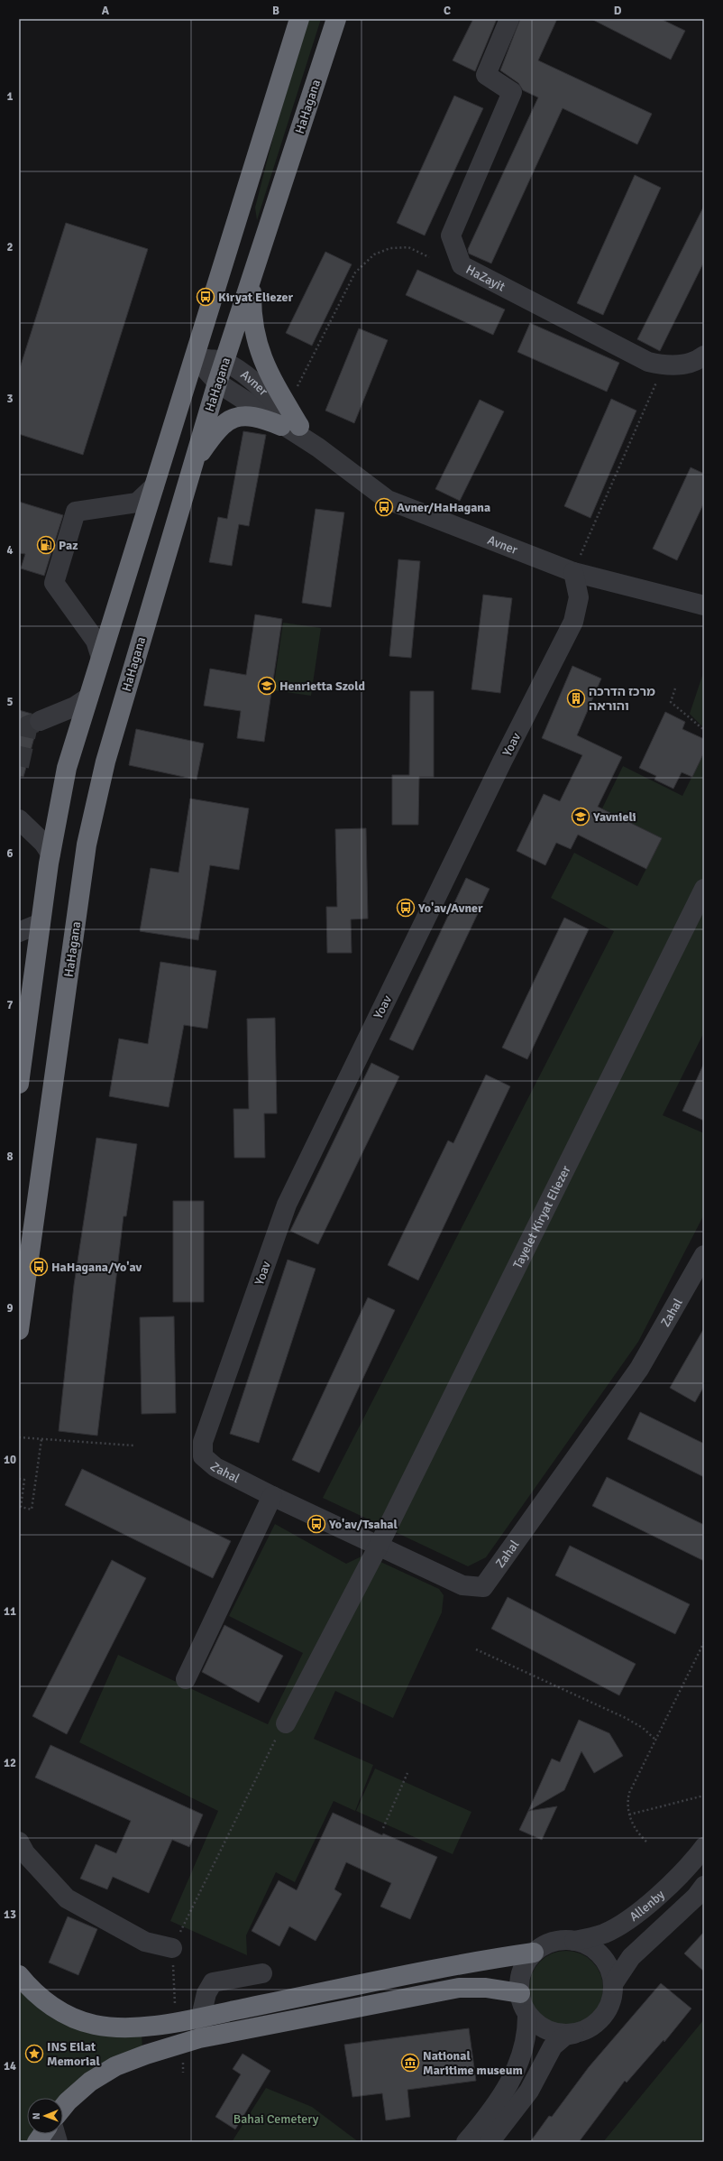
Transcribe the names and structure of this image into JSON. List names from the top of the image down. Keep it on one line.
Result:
{"streets":{"highway":["HaHagana"],"street":["HaZayit","Avner","Yoav","Tayelet Kiryat Eliezer","Zahal","Allenby"]},"crossings":[["HaHagana","Avner"],["Avner","Yoav"],["Yoav","Zahal"],["Tayelet Kiryat Eliezer","Zahal"]],"parks":["Bahai Cemetery"],"places":{"bus stop":["Kiryat Eliezer","Avner/HaHagana","Yo'av/Avner","HaHagana/Yo'av","Yo'av/Tsahal"],"fuel station":["Paz"],"school or university":["Henrietta Szold","Yavnieli"],"building":["מרכז הדרכה והוראה"],"place":["INS Eilat Memorial"],"museum":["National Maritime museum"]},"north":"left","grid":{"columns":["A","B","C","D"],"rows":["1","2","3","4","5","6","7","8","9","10","11","12","13","14"]}}
